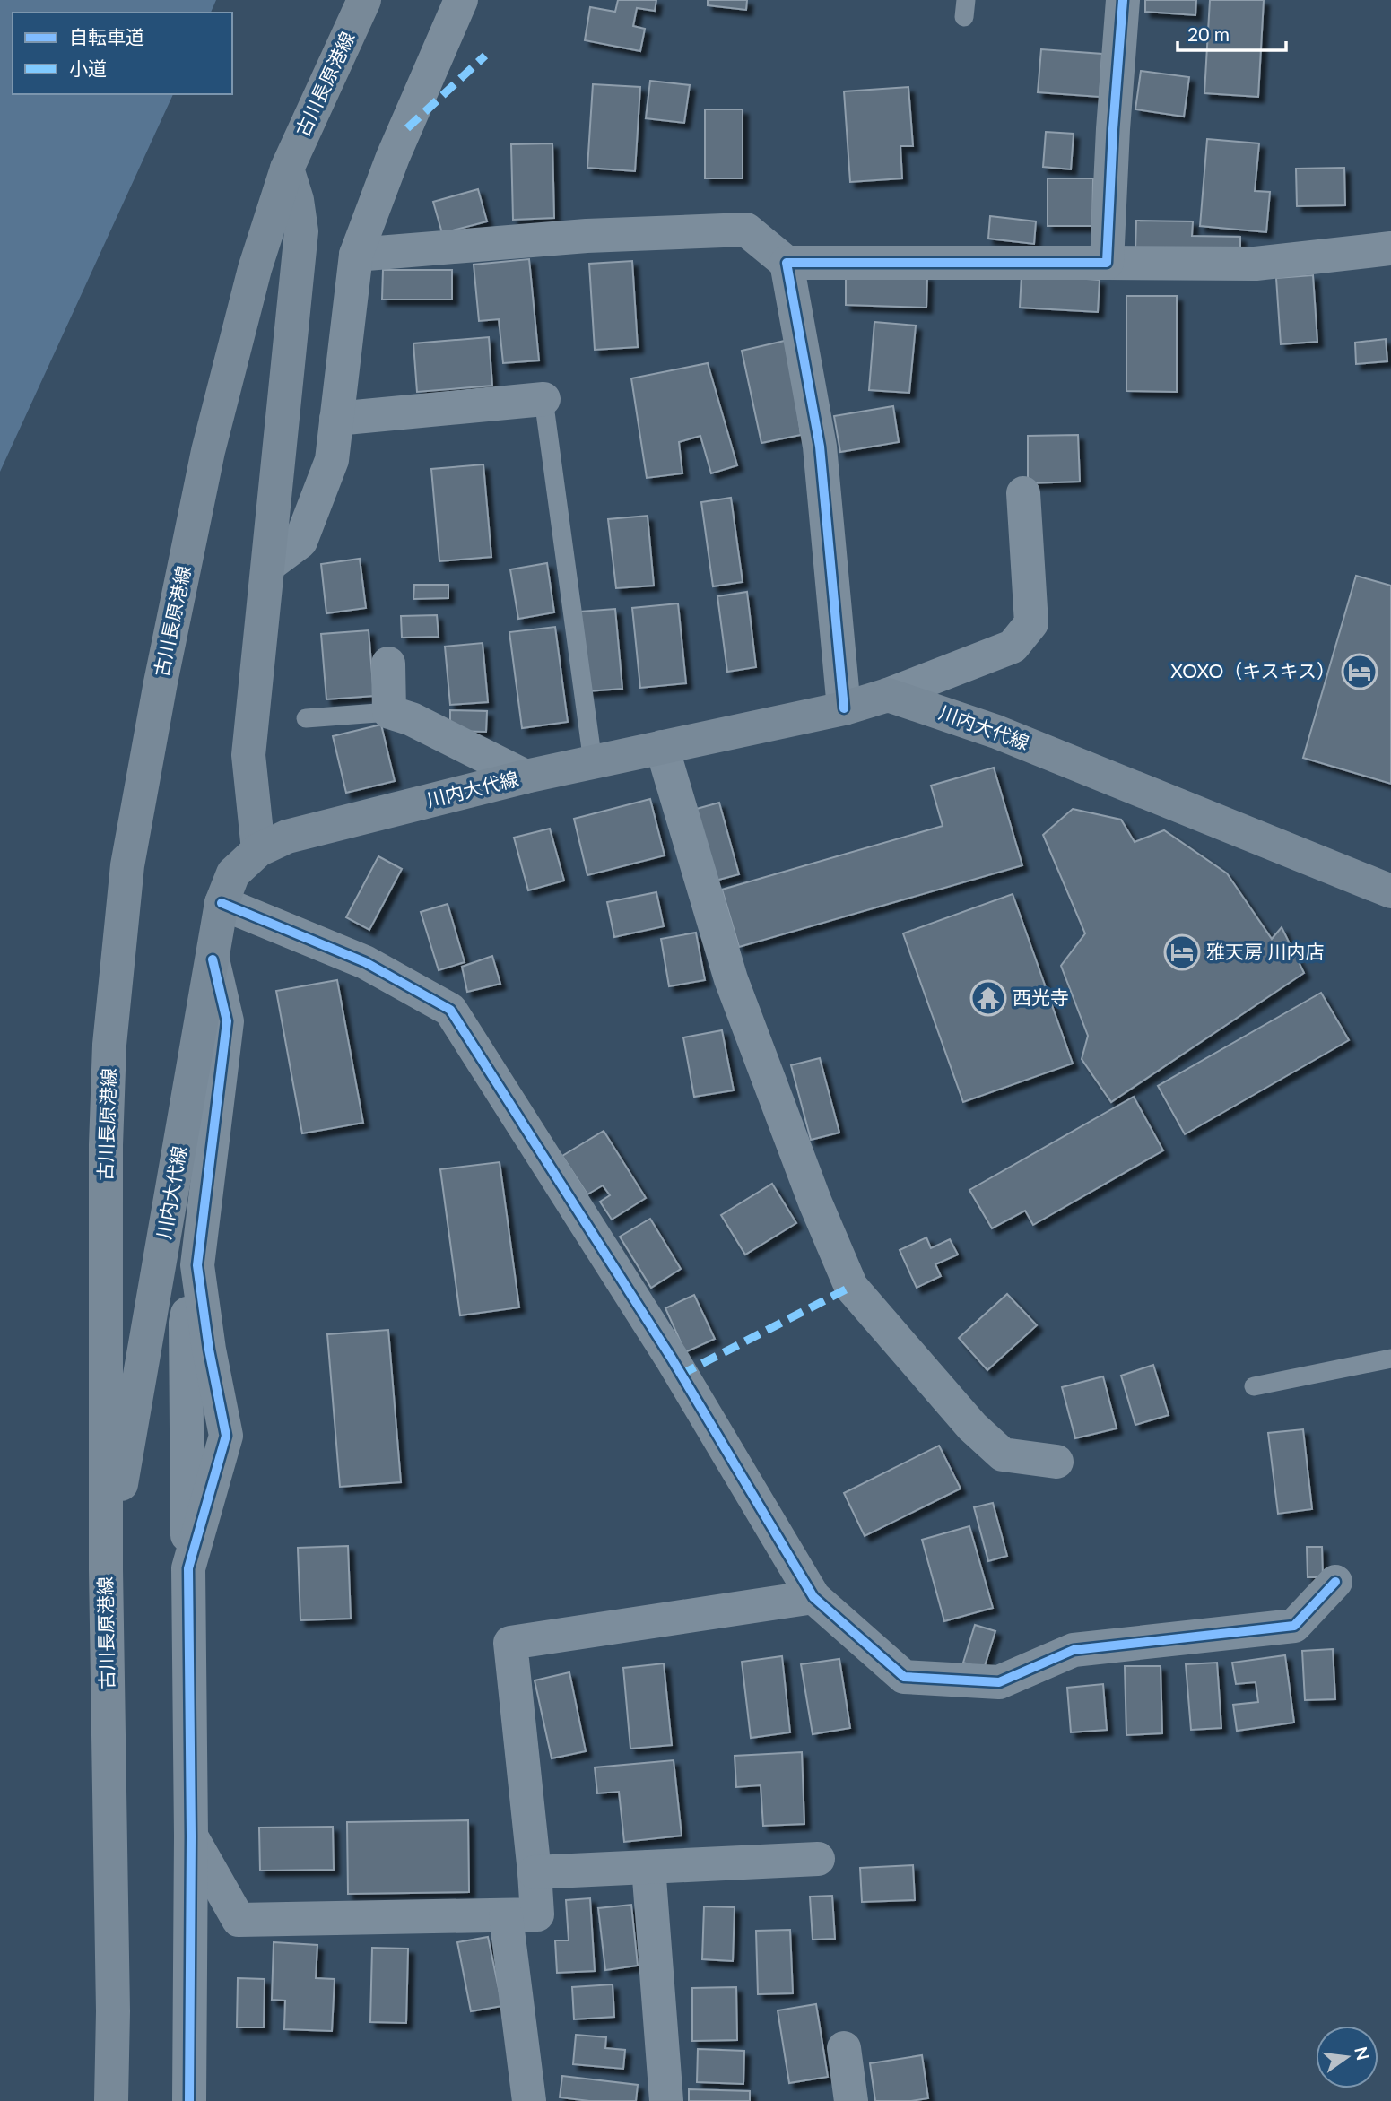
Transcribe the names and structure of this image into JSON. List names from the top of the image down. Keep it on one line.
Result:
{"streets":{"main road":["古川長原港線","川内大代線"]},"crossings":[["古川長原港線","川内大代線"]],"places":{"hotel":["XOXO（キスキス）","雅天房 川内店"],"temple":["西光寺"]},"legend":["自転車道","小道"],"scale_bar":"20 m","north":"right"}
